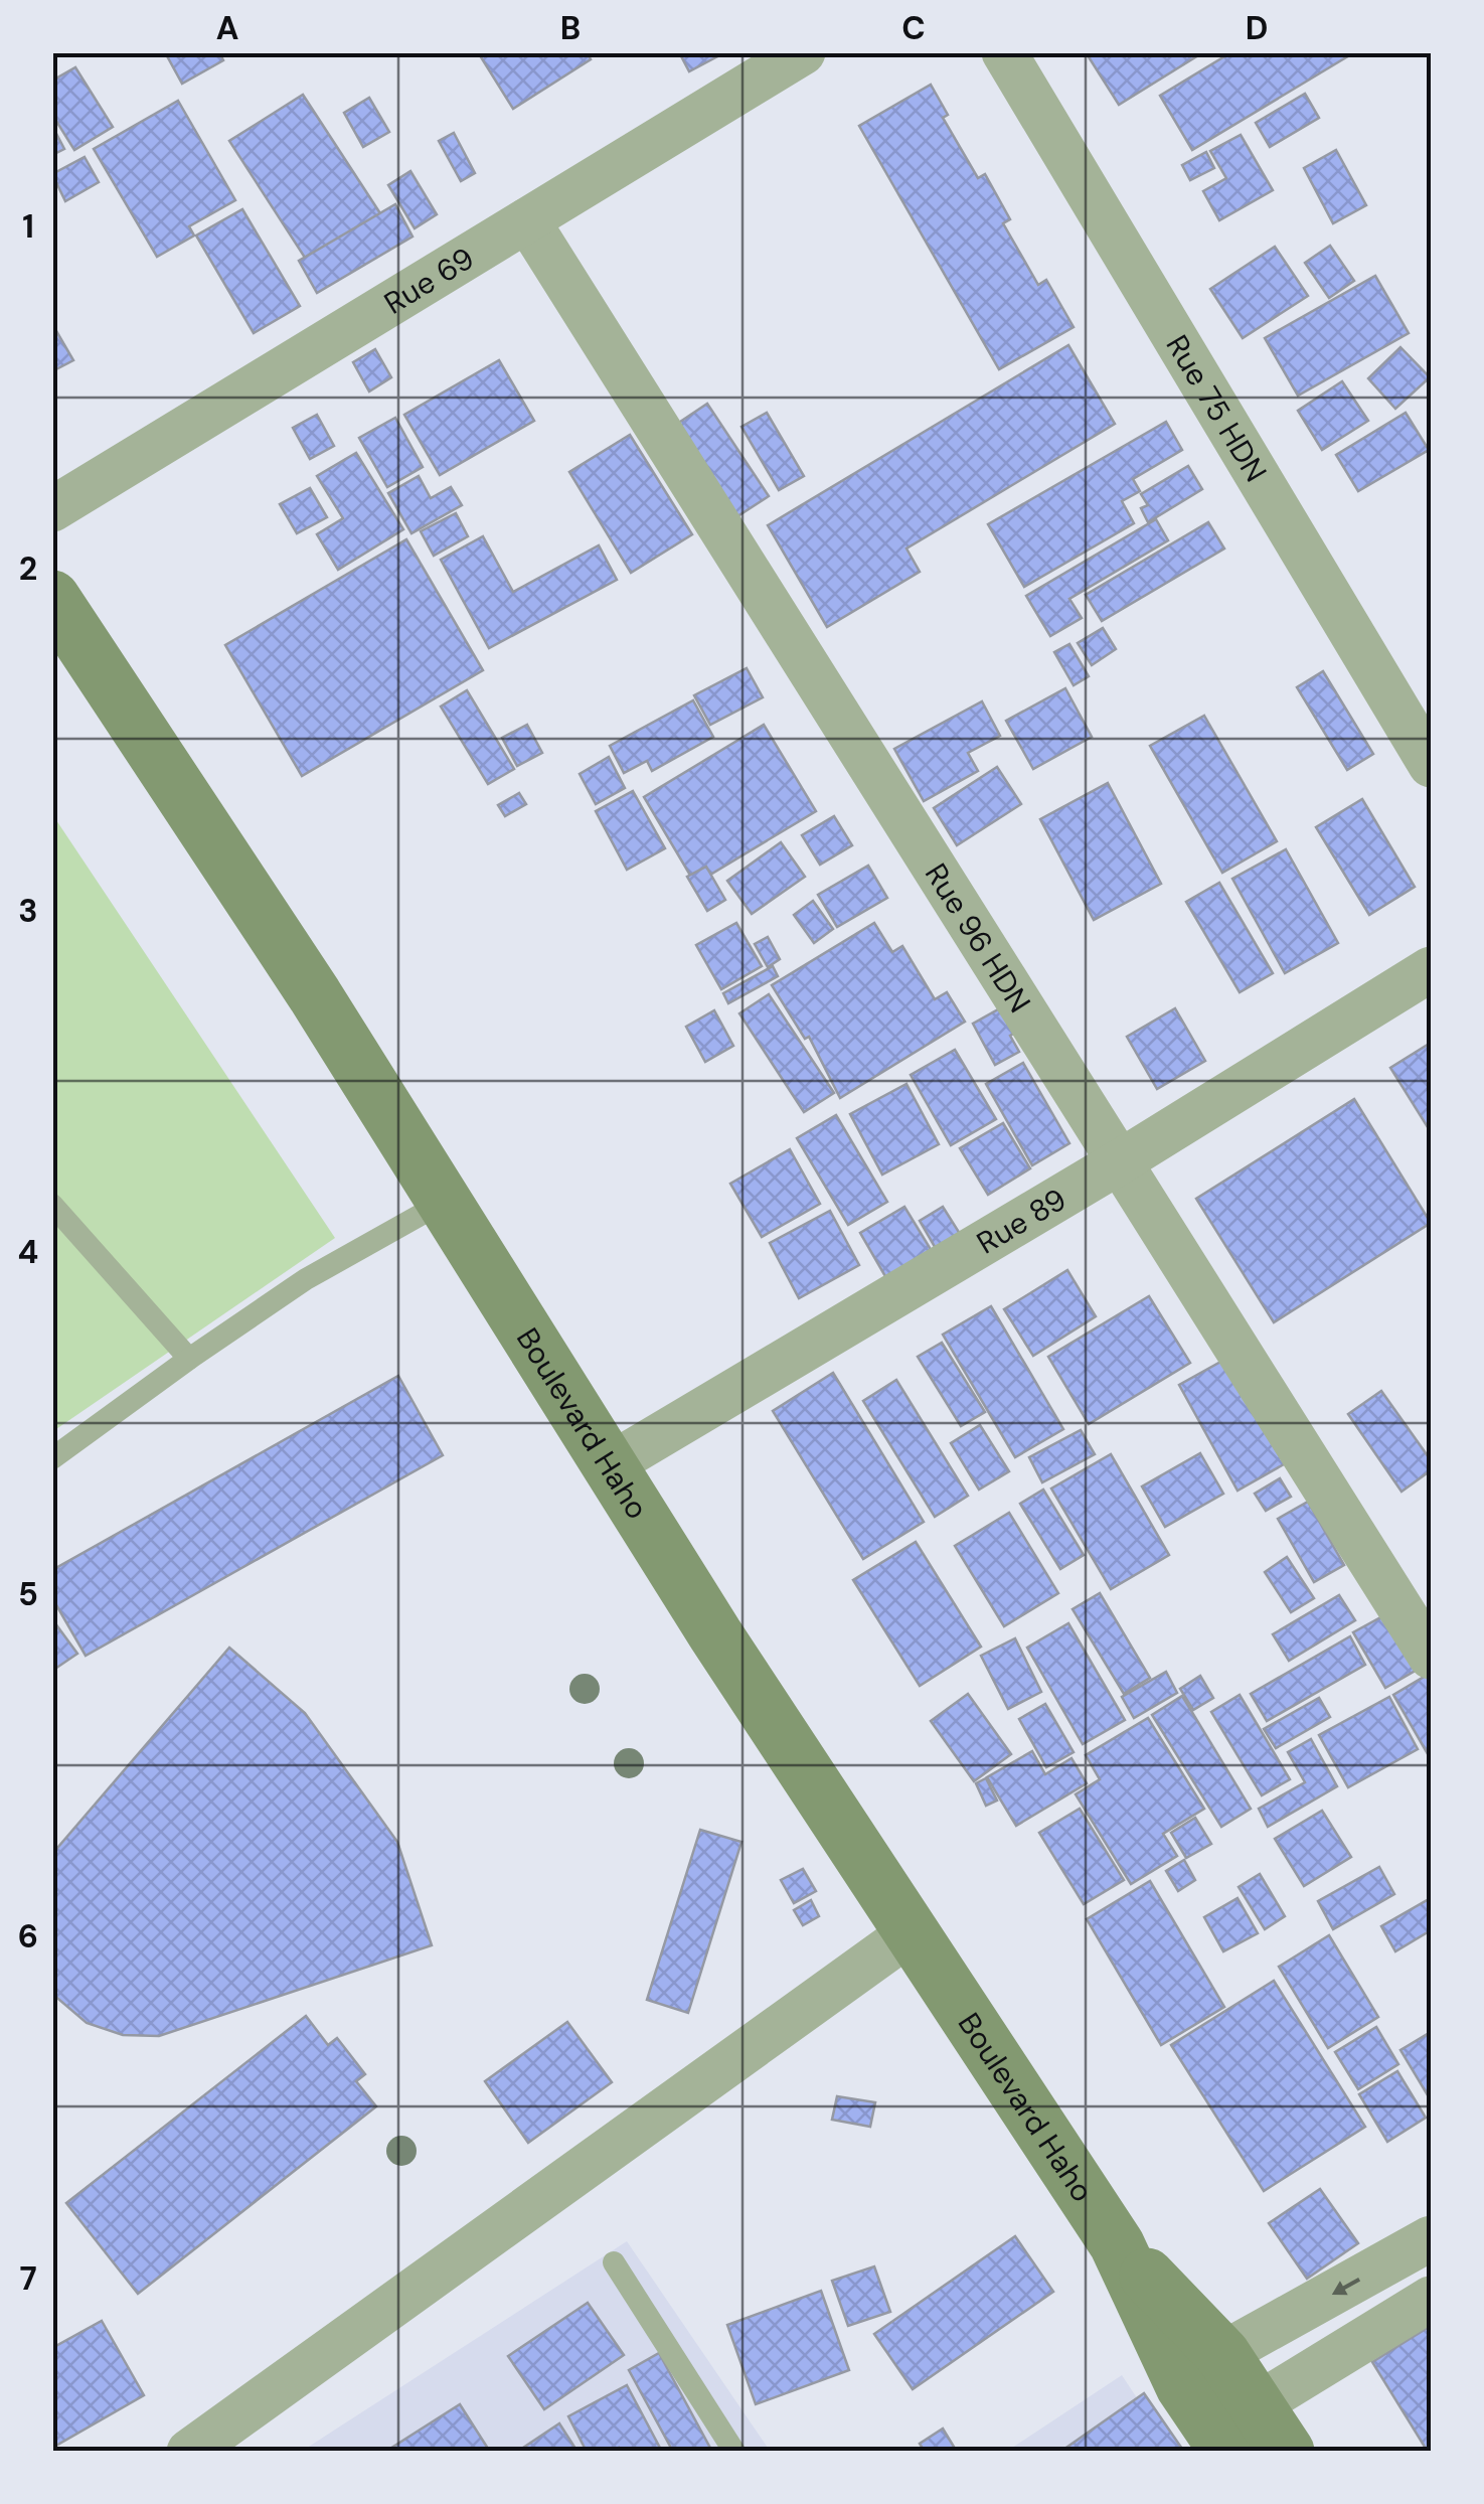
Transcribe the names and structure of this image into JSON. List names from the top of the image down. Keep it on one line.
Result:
{"streets":{"main road":["Boulevard Haho"],"street":["Rue 69","Rue 75 HDN","Rue 96 HDN","Rue 89"]},"crossings":[["Rue 69","Rue 96 HDN"],["Rue 96 HDN","Rue 89"],["Rue 89","Boulevard Haho"]],"grid":{"columns":["A","B","C","D"],"rows":["1","2","3","4","5","6","7"]}}
